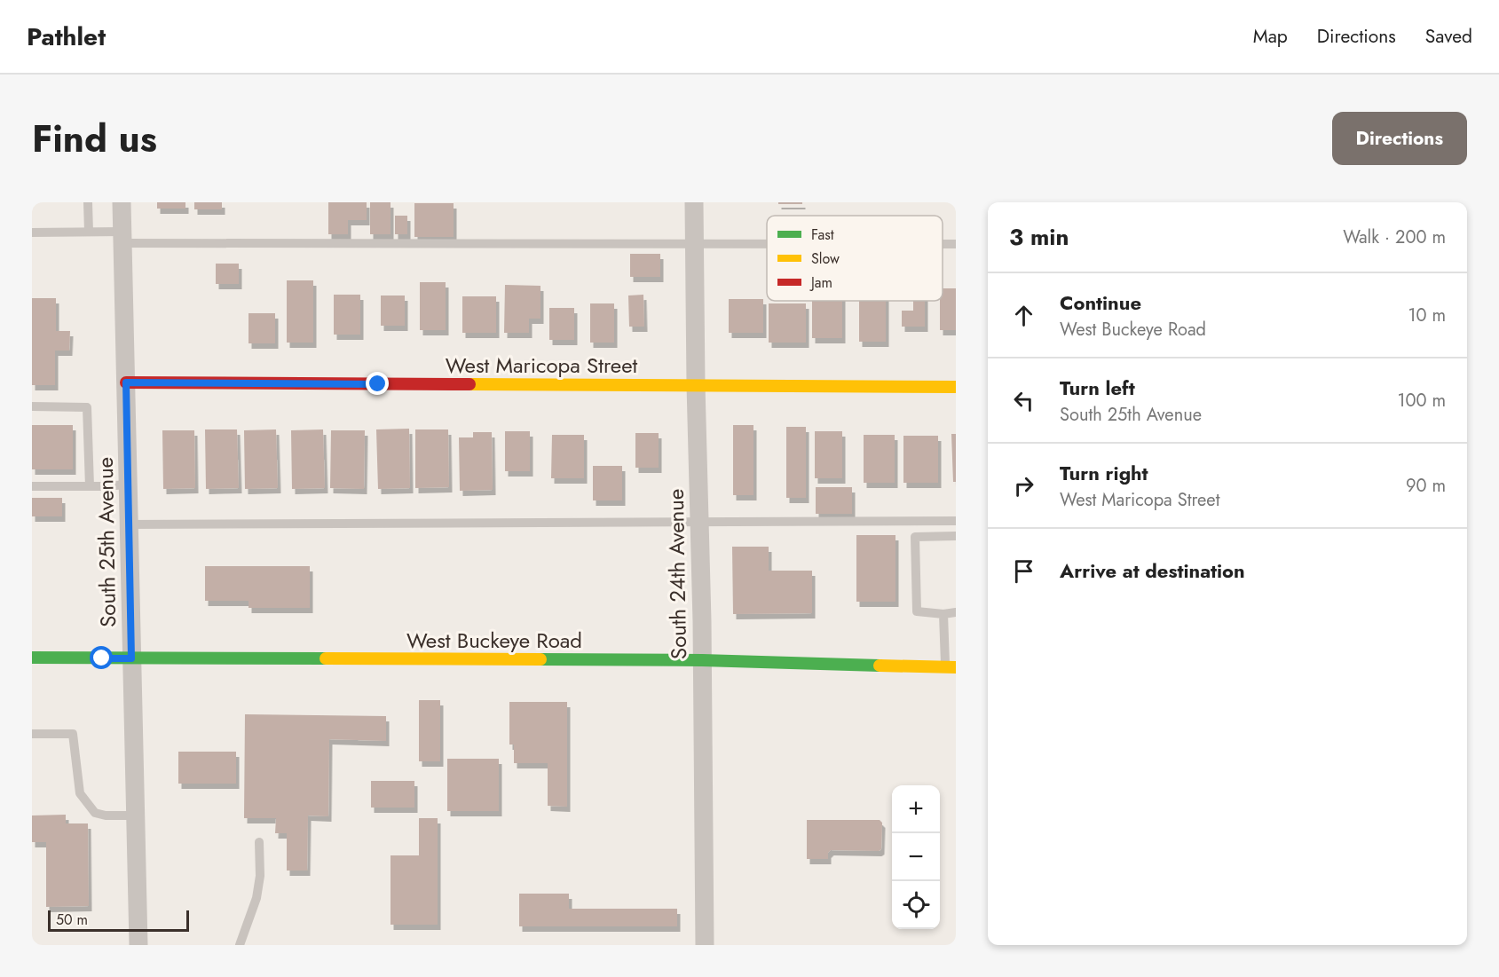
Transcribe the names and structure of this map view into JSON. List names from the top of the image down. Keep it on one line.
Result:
{"streets":{"main road":["West Maricopa Street","West Buckeye Road"],"street":["South 25th Avenue","South 24th Avenue"]},"crossings":[["West Maricopa Street","South 25th Avenue"],["West Maricopa Street","South 24th Avenue"],["South 25th Avenue","West Buckeye Road"],["South 24th Avenue","West Buckeye Road"]],"legend":["Fast","Slow","Jam"],"scale_bar":"50 m","page":{"header":"Pathlet","nav":["Map","Directions","Saved"],"title":"Find us","buttons":"Directions","heading":["3 min","Walk · 200 m"],"list":[["Continue","West Buckeye Road","10 m"],["Turn left","South 25th Avenue","100 m"],["Turn right","West Maricopa Street","90 m"],"Arrive at destination"],"map_buttons":["+","−"],"scale":"50 m"}}
